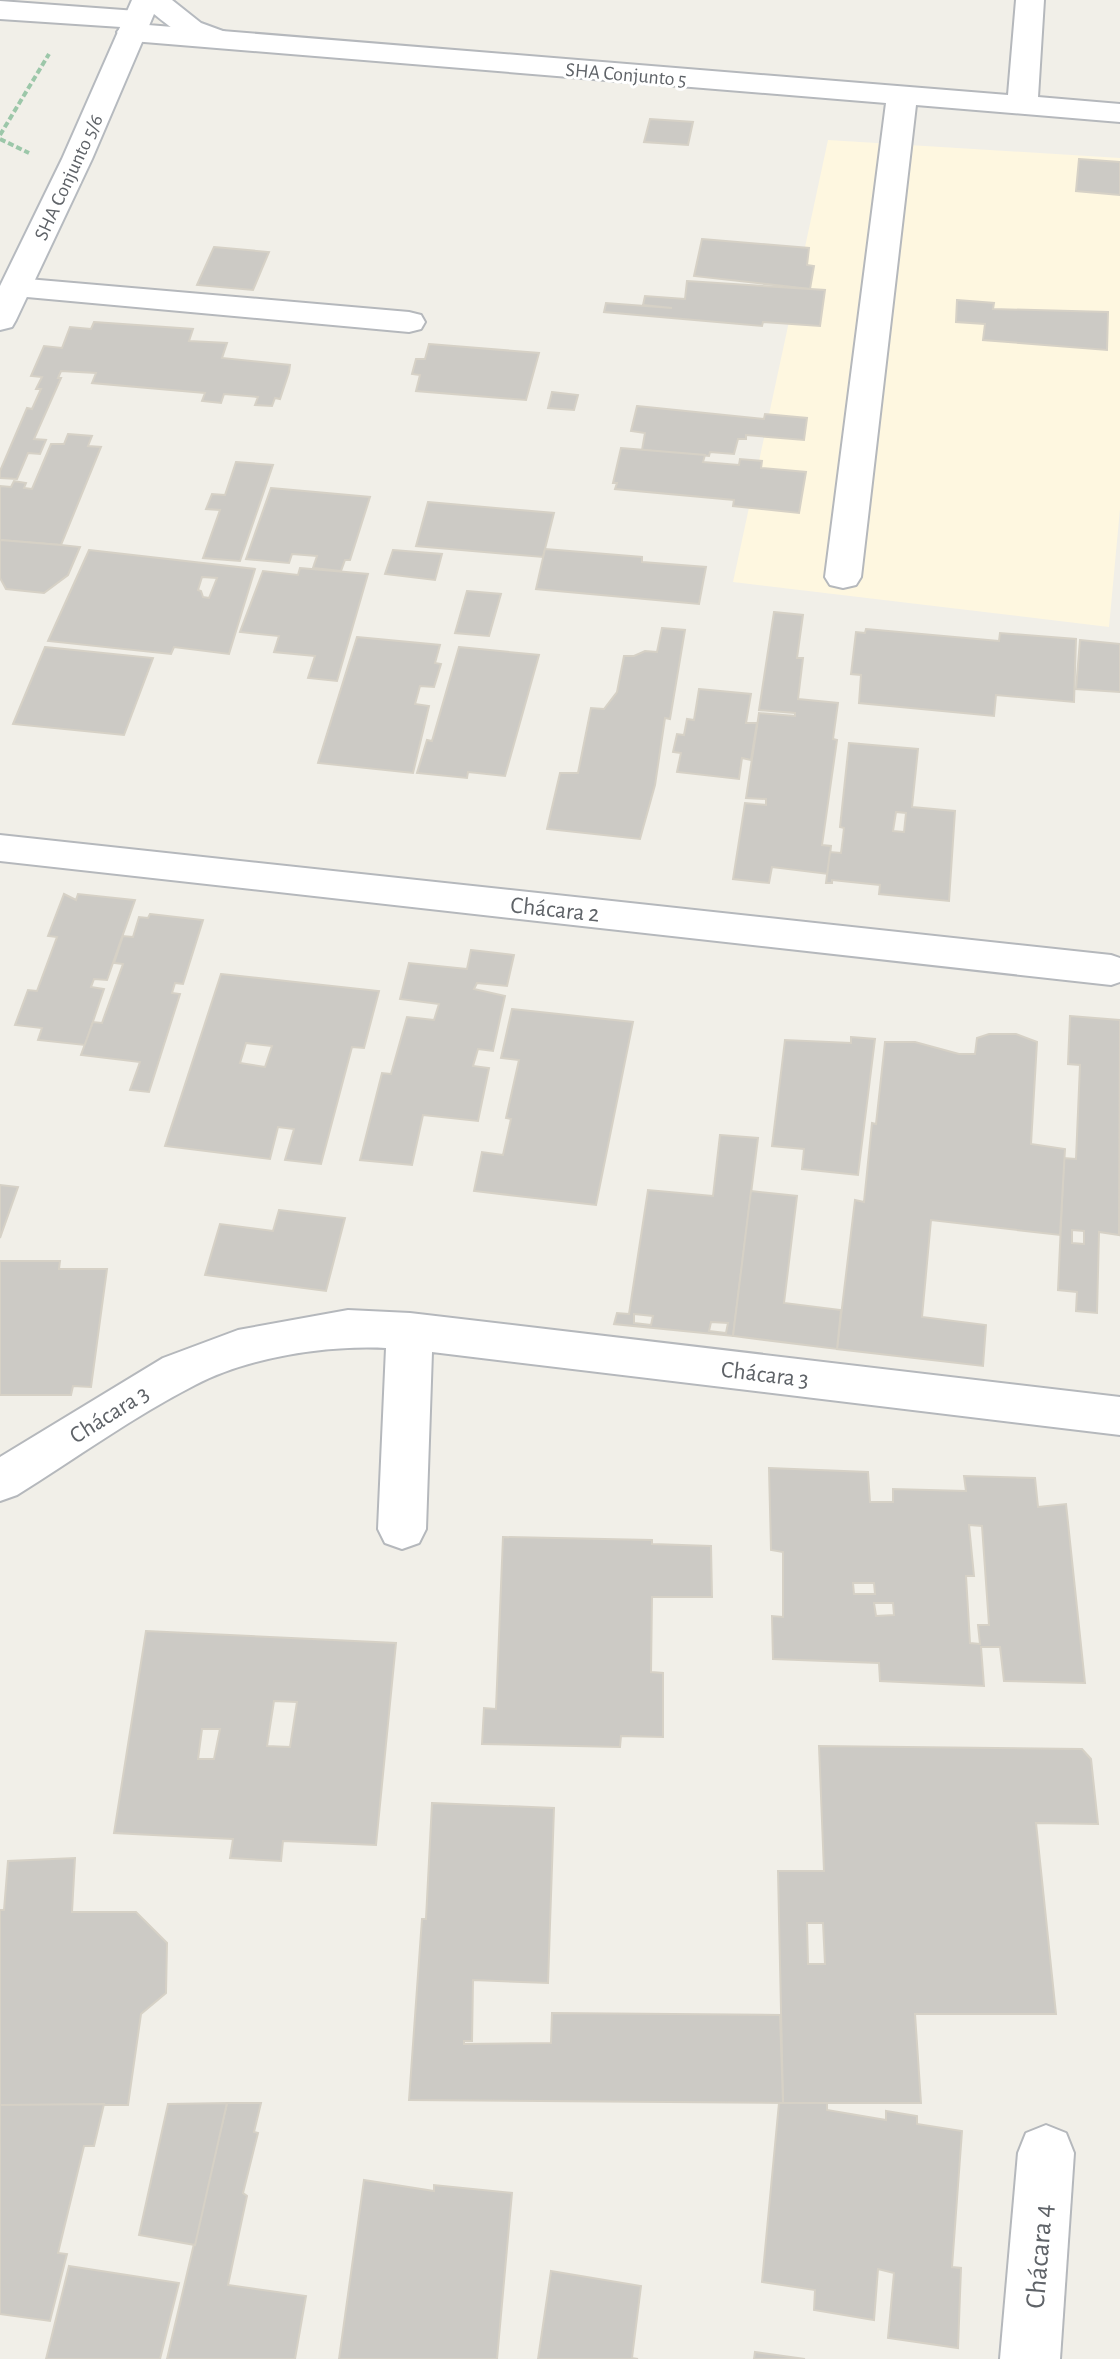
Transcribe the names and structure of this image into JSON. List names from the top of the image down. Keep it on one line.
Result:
{"streets":{"street":["SHA Conjunto 5","SHA Conjunto 5/6","Chácara 2","Chácara 3","Chácara 4"]},"crossings":[["SHA Conjunto 5","SHA Conjunto 5/6"]]}
